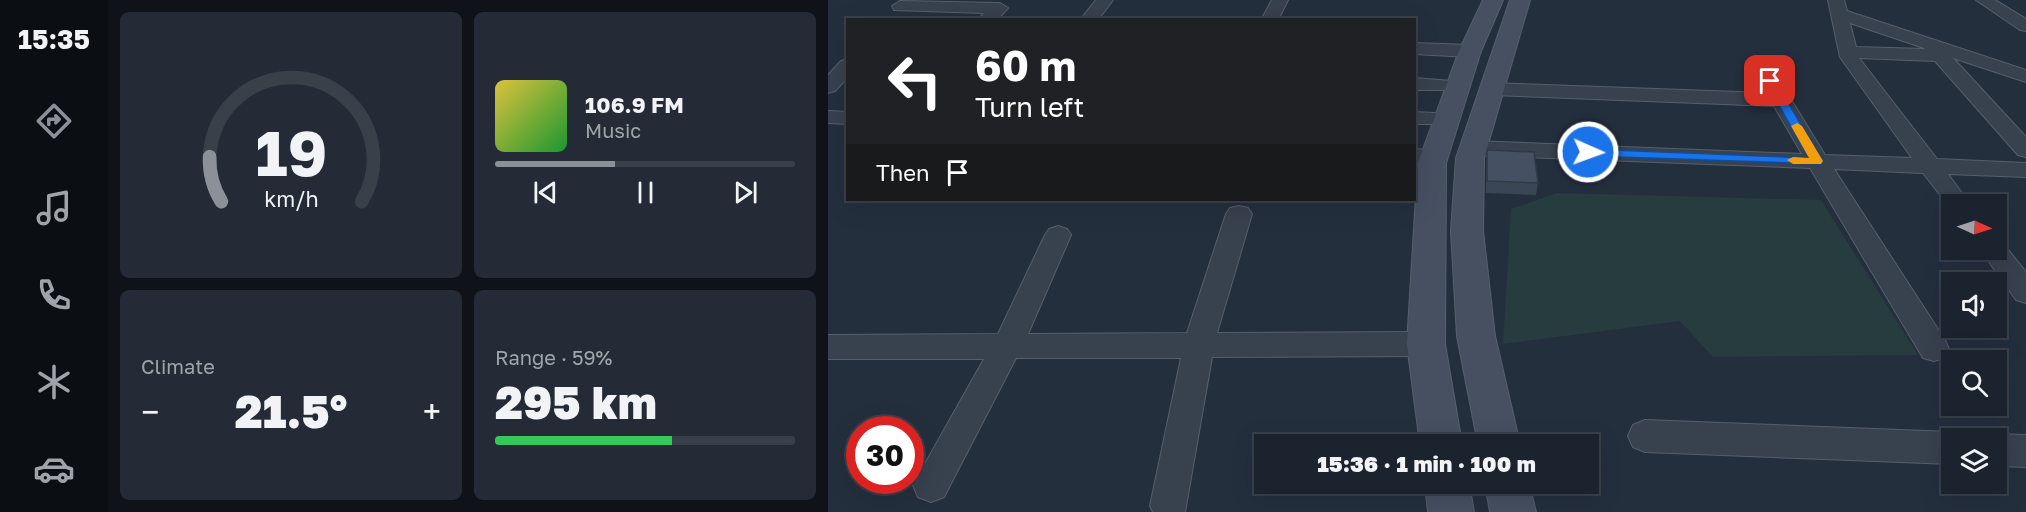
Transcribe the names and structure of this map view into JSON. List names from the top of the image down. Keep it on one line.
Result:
{"north":"right","page":{"tabs":"15:35","turn":["60 m","Turn left"],"song":["106.9 FM","Music"],"then":"Then","tile":["Climate",["Range · 59%","295 km"]],"heat":["−","21.5°","+"],"limit":"30","trip":"15:36 · 1 min · 100 m","gauge":["19","km/h"]}}
